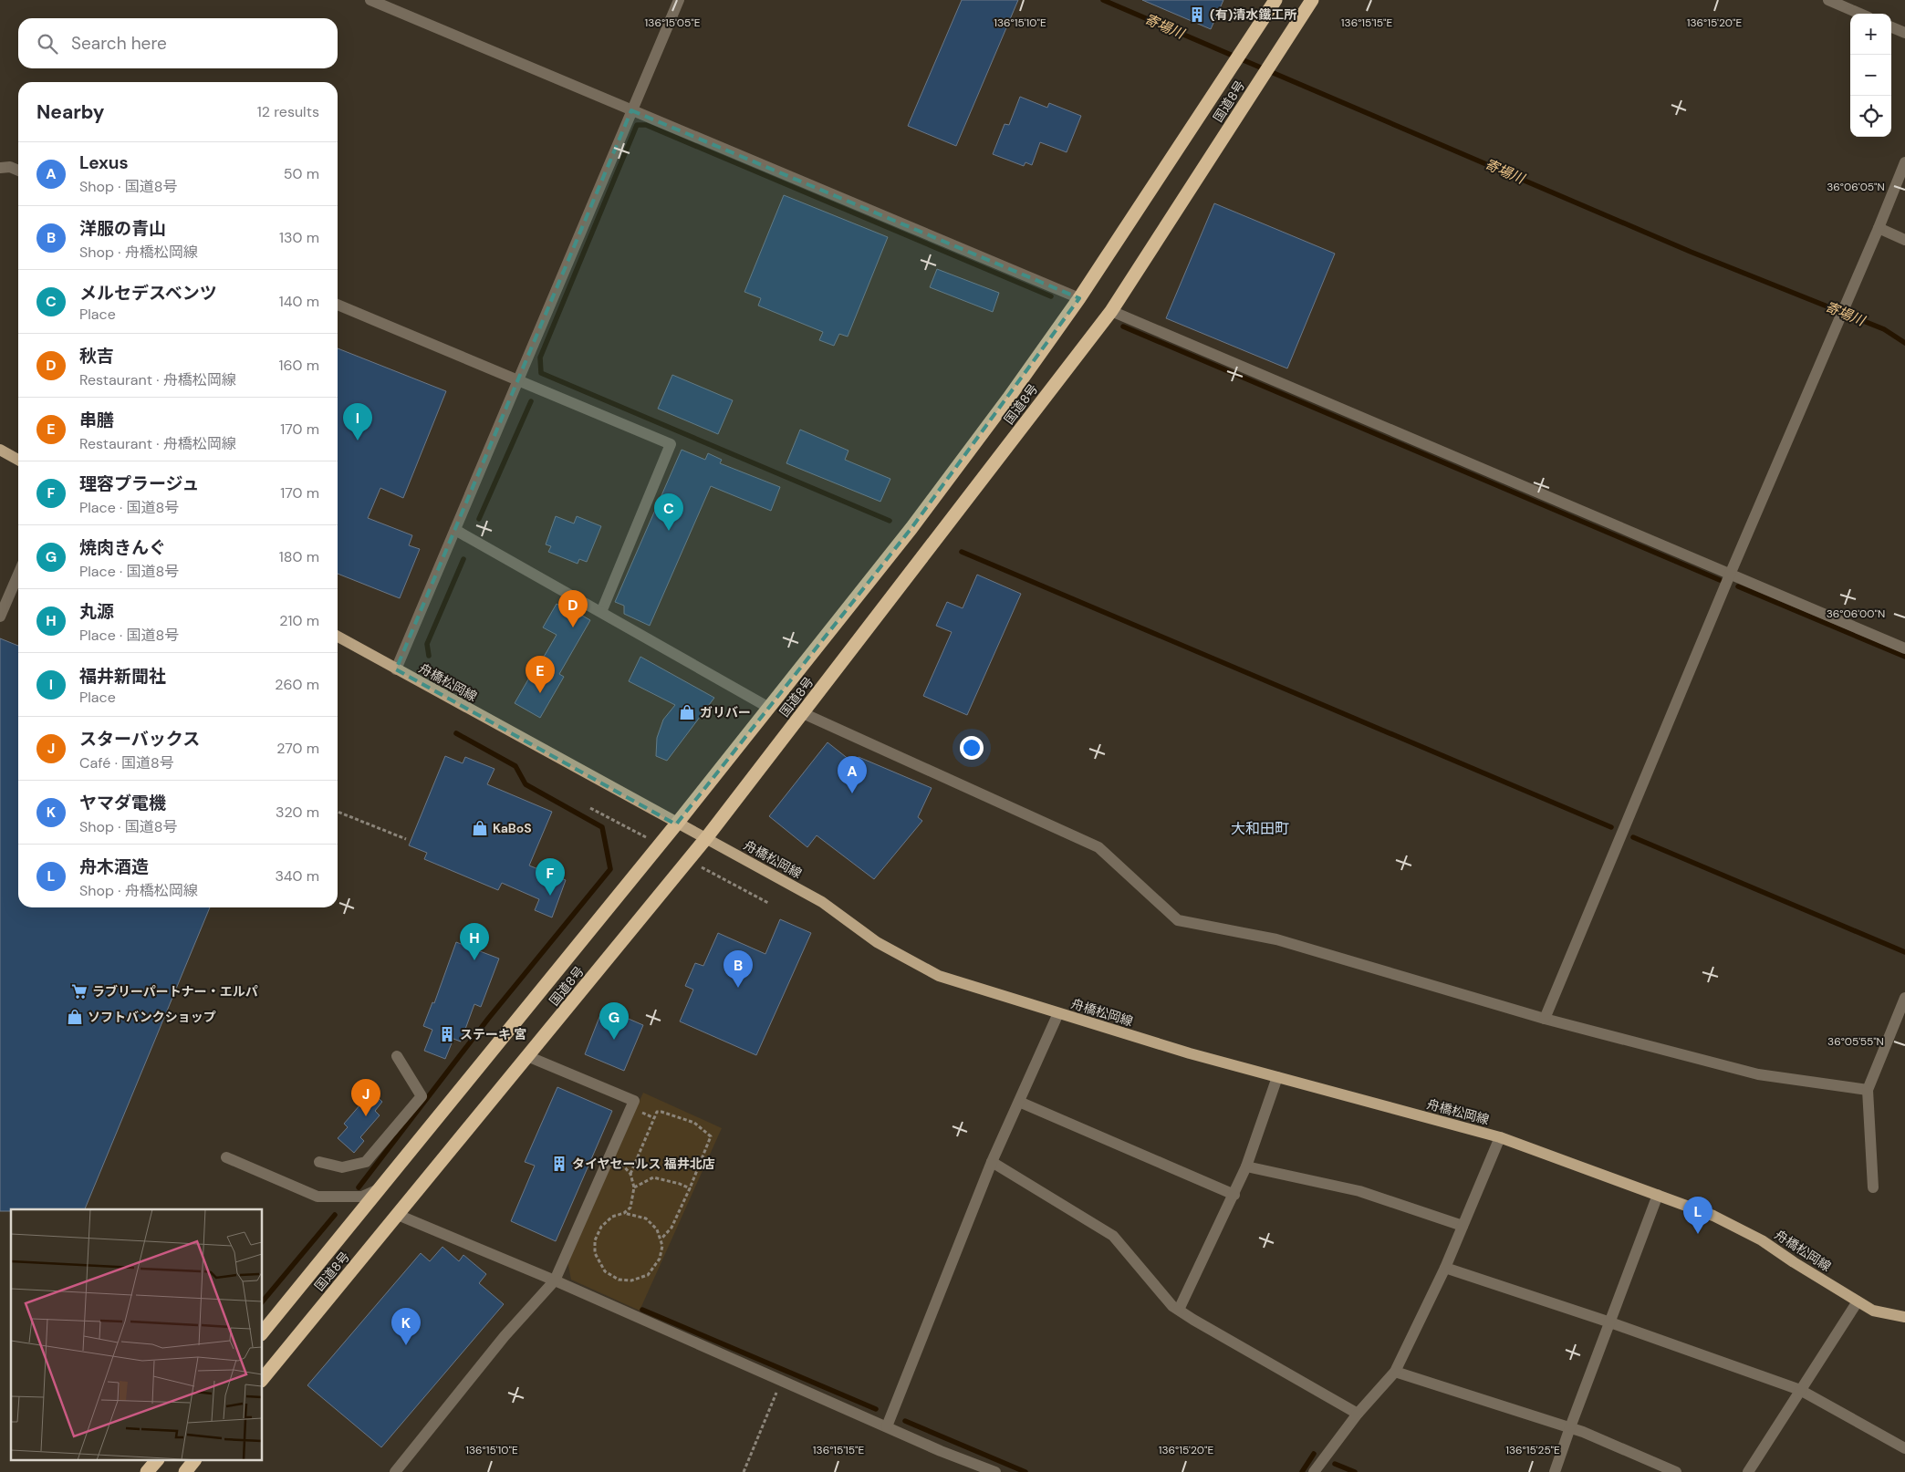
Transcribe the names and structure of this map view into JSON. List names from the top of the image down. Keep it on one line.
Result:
{"streets":{"highway":["国道8号"],"main road":["舟橋松岡線"]},"crossings":[["国道8号","舟橋松岡線"]],"districts":["大和田町"],"water":["寄場川"],"places":{"building":["(有)清水鐵工所","ステーキ 宮","タイヤセールス 福井北店"],"shop":["ガリバー","KaBoS","ソフトバンクショップ"],"supermarket":["ラブリーパートナー・エルパ"]},"page":{"map_buttons":["+","−"],"search":"Search here","heading":["Nearby","12 results"],"list":[{"mark":"A","name":"Lexus","note":"Shop · 国道8号","value":"50 m"},{"mark":"B","name":"洋服の青山","note":"Shop · 舟橋松岡線","value":"130 m"},{"mark":"C","name":"メルセデスベンツ","note":"Place","value":"140 m"},{"mark":"D","name":"秋吉","note":"Restaurant · 舟橋松岡線","value":"160 m"},{"mark":"E","name":"串膳","note":"Restaurant · 舟橋松岡線","value":"170 m"},{"mark":"F","name":"理容プラージュ","note":"Place · 国道8号","value":"170 m"},{"mark":"G","name":"焼肉きんぐ","note":"Place · 国道8号","value":"180 m"},{"mark":"H","name":"丸源","note":"Place · 国道8号","value":"210 m"},{"mark":"I","name":"福井新聞社","note":"Place","value":"260 m"},{"mark":"J","name":"スターバックス","note":"Café · 国道8号","value":"270 m"},{"mark":"K","name":"ヤマダ電機","note":"Shop · 国道8号","value":"320 m"},{"mark":"L","name":"舟木酒造","note":"Shop · 舟橋松岡線","value":"340 m"}],"pins":["I","C","D","E","A","F","H","B","G","J","L","K"]},"coordinates":["136°15'05\"E","136°15'10\"E","136°15'15\"E","136°15'20\"E","36°06'05\"N","36°06'00\"N","36°05'55\"N","136°15'25\"E"]}
